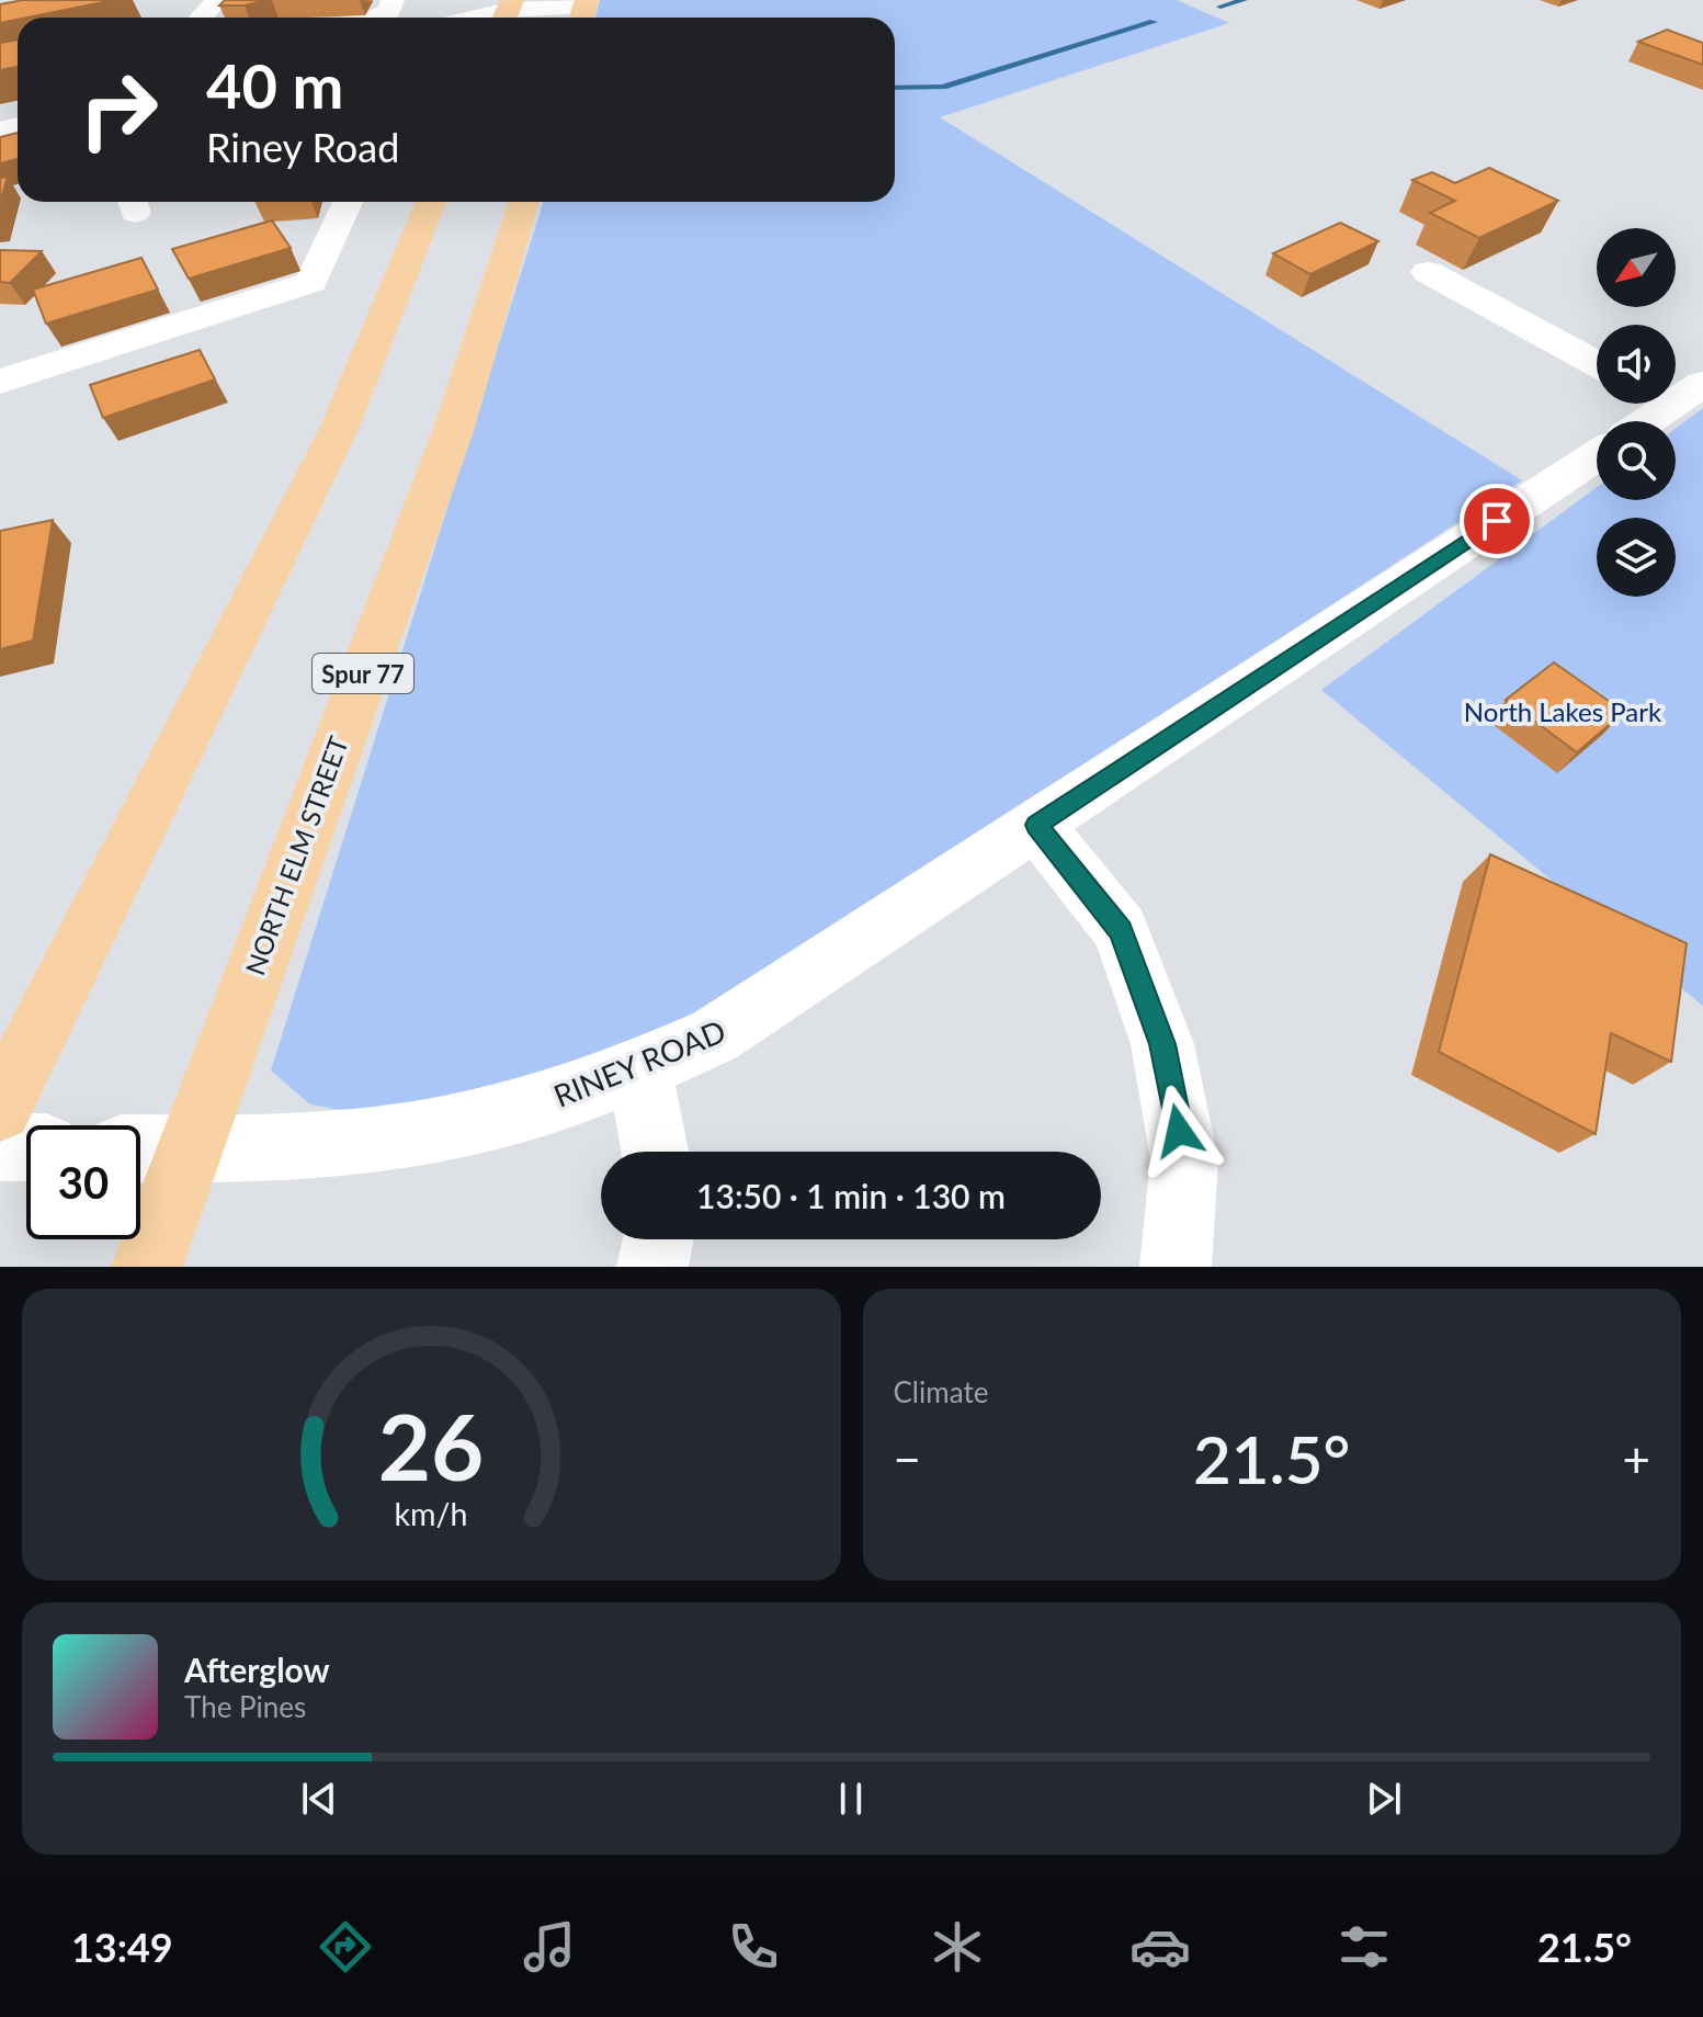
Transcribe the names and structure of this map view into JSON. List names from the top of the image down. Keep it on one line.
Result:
{"streets":{"main road":["Spur 77","NORTH ELM STREET"],"street":["RINEY ROAD"]},"crossings":[["NORTH ELM STREET","RINEY ROAD"]],"parks":["North Lakes Park"],"north":"bottom left","page":{"turn":["40 m","Riney Road"],"limit":"30","trip":"13:50 · 1 min · 130 m","tile":"Climate","heat":["−","21.5°","+"],"song":["Afterglow","The Pines"],"tabs":["13:49","21.5°"],"gauge":["26","km/h"]}}
